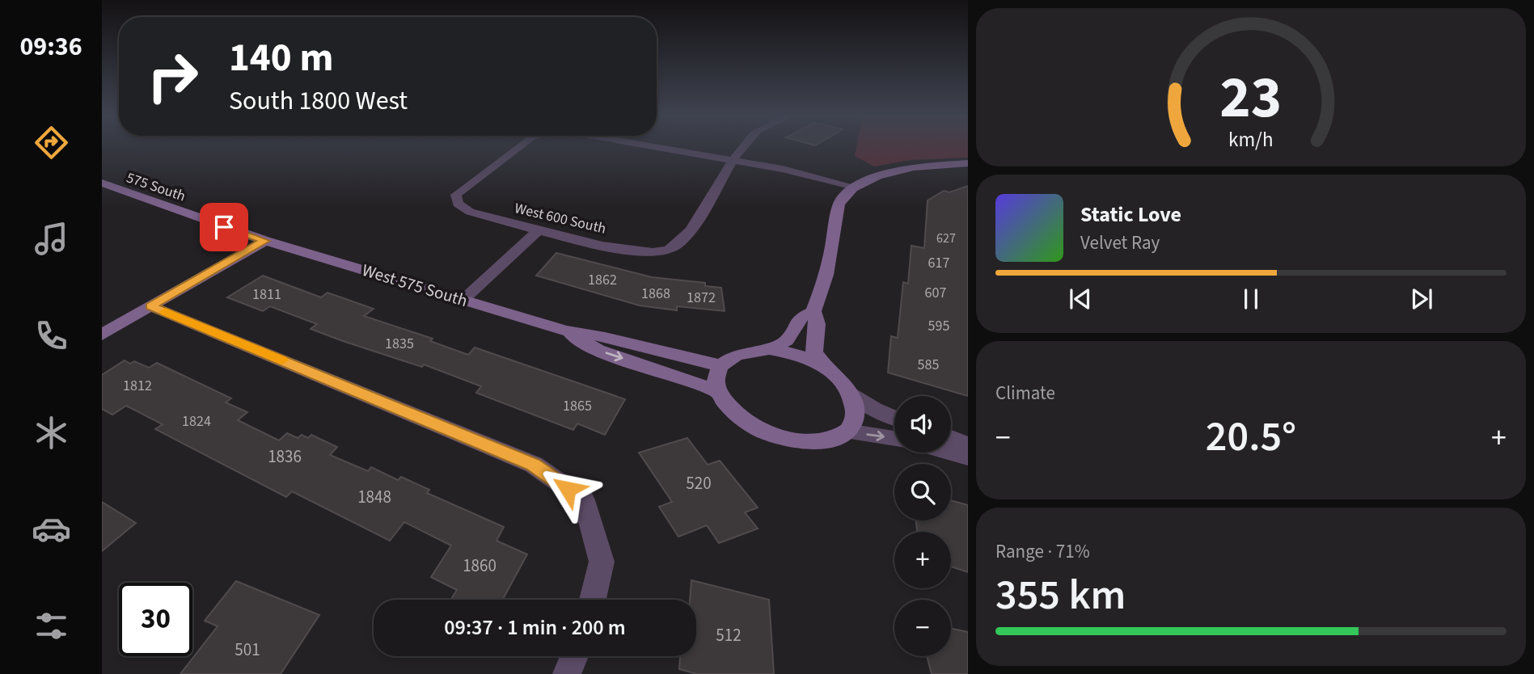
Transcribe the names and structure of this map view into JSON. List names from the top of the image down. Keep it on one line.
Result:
{"streets":{"street":["575 South","West 600 South","West 575 South"]},"crossings":[["575 South","West 575 South"]],"house_numbers":["627","617","1862","607","1868","1811","1872","595","1835","585","1812","1865","1824","1836","520","1848","1860","512","501"],"page":{"tabs":"09:36","turn":["140 m","South 1800 West"],"song":["Static Love","Velvet Ray"],"tile":["Climate",["Range · 71%","355 km"]],"map_buttons":["+","−"],"heat":["−","20.5°","+"],"limit":"30","trip":"09:37 · 1 min · 200 m","gauge":["23","km/h"]}}
